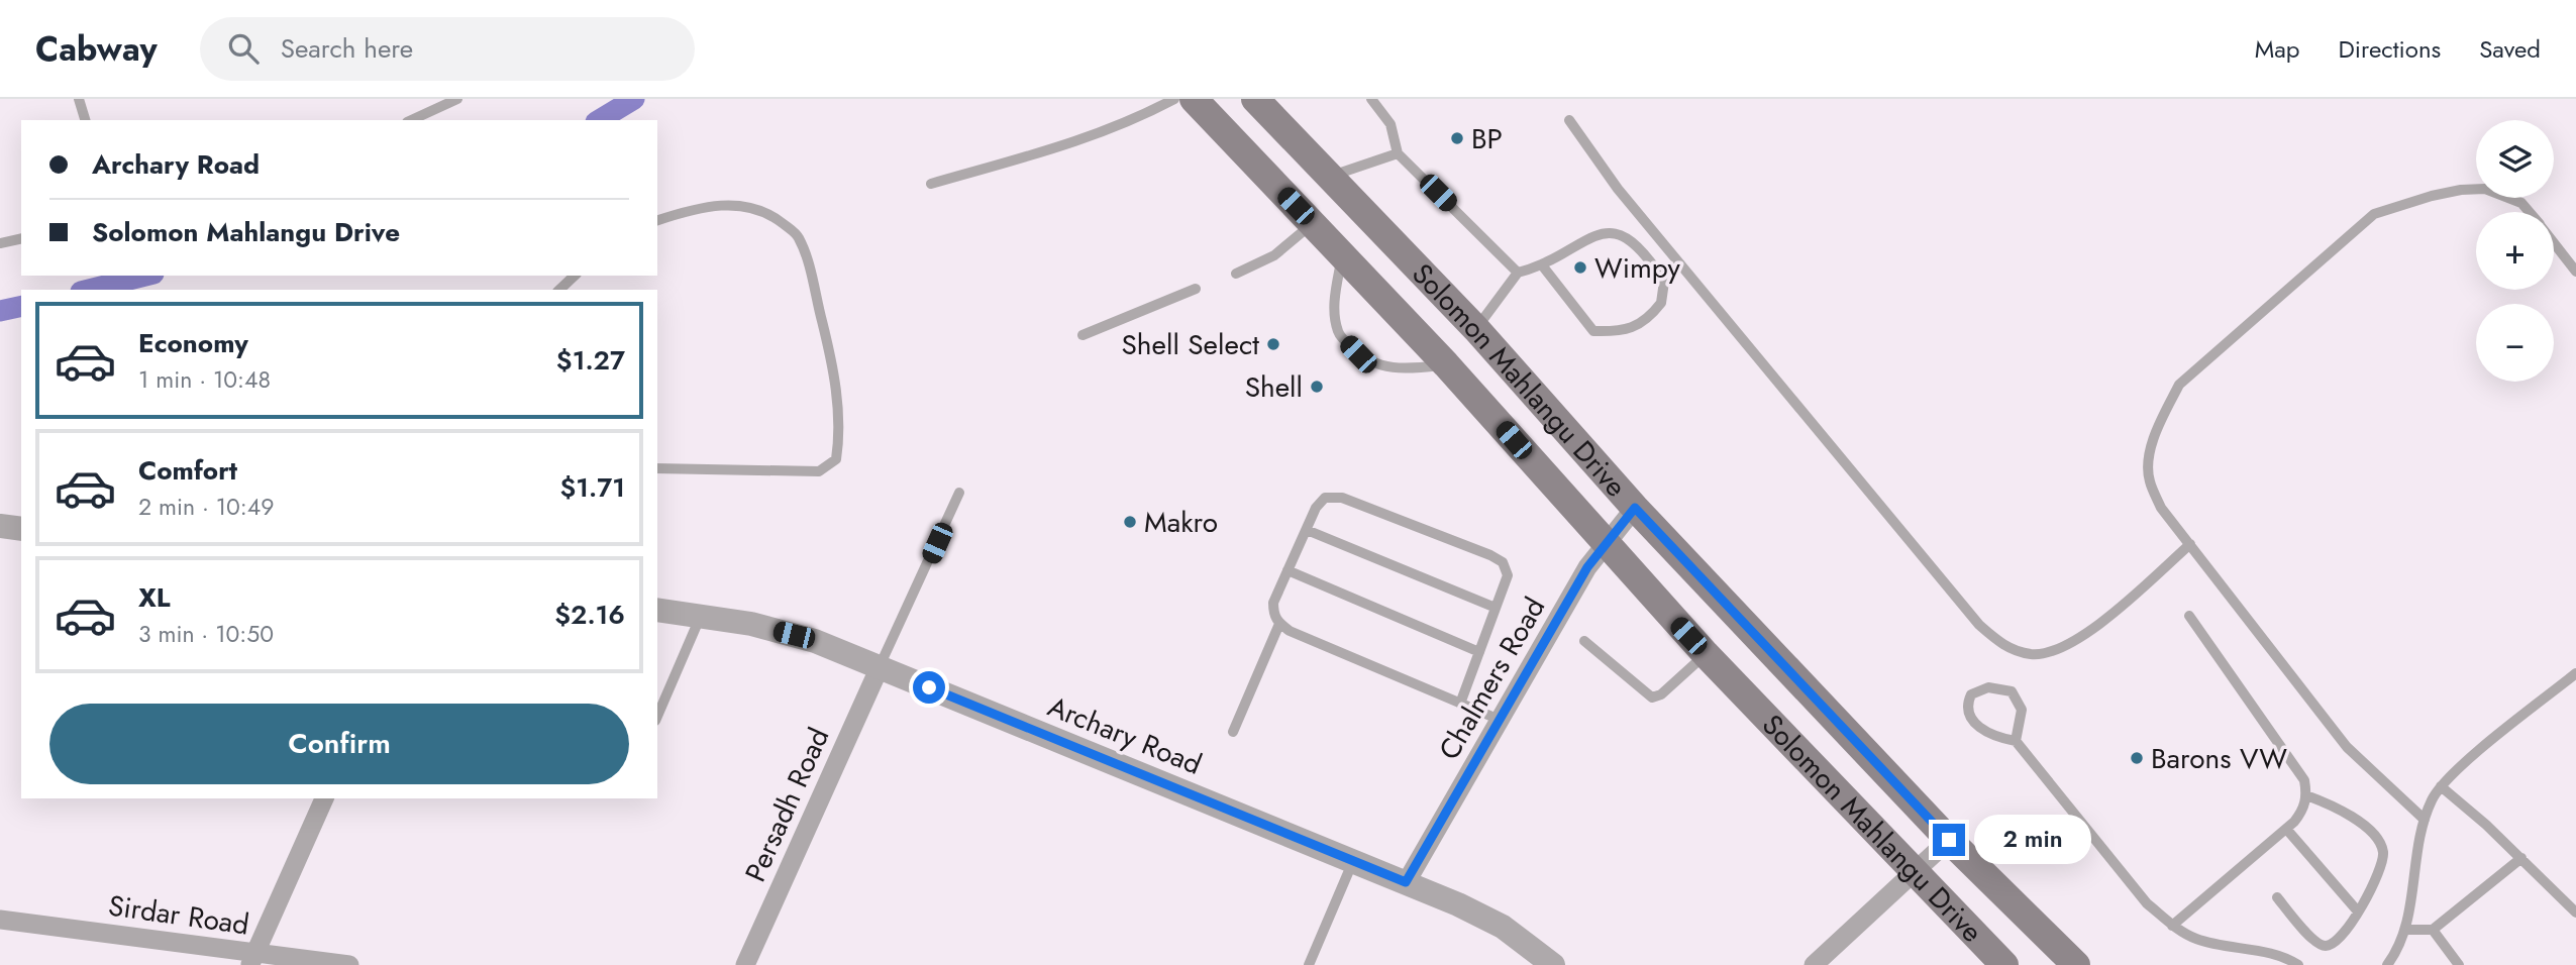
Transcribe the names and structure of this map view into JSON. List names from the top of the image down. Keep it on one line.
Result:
{"streets":{"main road":["Solomon Mahlangu Drive"],"street":["Chalmers Road","Archary Road","Persadh Road","Sirdar Road"]},"crossings":[["Solomon Mahlangu Drive","Chalmers Road"],["Chalmers Road","Archary Road"],["Archary Road","Persadh Road"]],"places":["BP","Wimpy","Shell Select","Shell","Makro","Barons VW"],"page":{"header":"Cabway","search":"Search here","nav":["Map","Directions","Saved"],"map_buttons":["+","−"],"banner":["Archary Road","Solomon Mahlangu Drive"],"list":[{"name":"Economy","note":"1 min · 10:48","value":"$1.27"},{"name":"Comfort","note":"2 min · 10:49","value":"$1.71"},{"name":"XL","note":"3 min · 10:50","value":"$2.16"}],"buttons":"Confirm","bubble":"2 min"}}
